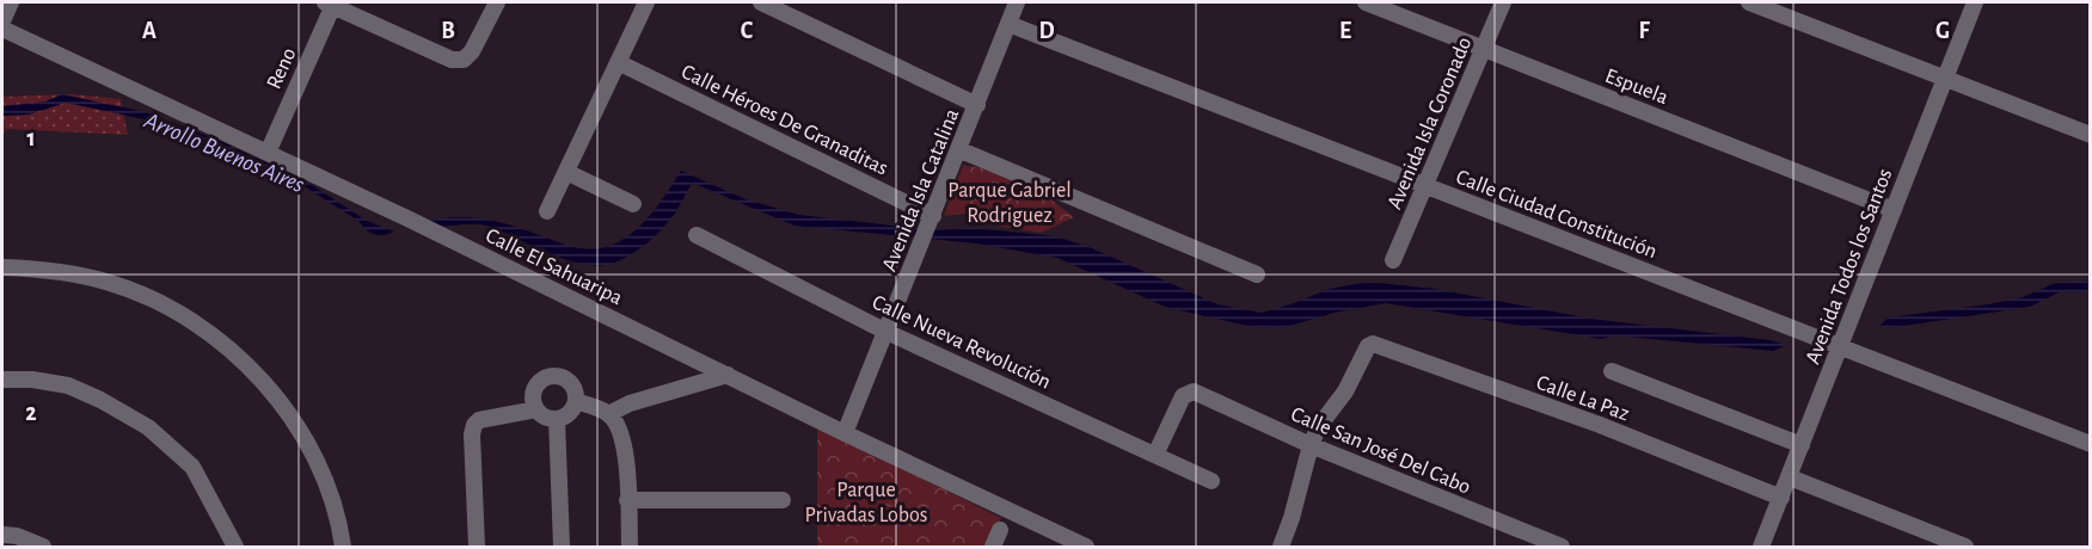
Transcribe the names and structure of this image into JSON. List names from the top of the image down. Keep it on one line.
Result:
{"streets":{"street":["Reno","Espuela","Calle Héroes De Granaditas","Avenida Isla Coronado","Avenida Isla Catalina","Calle Ciudad Constitución","Calle El Sahuaripa","Avenida Todos los Santos","Calle Nueva Revolución","Calle La Paz","Calle San José Del Cabo"]},"crossings":[["Reno","Calle El Sahuaripa"],["Espuela","Avenida Isla Coronado"],["Espuela","Avenida Todos los Santos"],["Calle Héroes De Granaditas","Avenida Isla Catalina"],["Avenida Isla Coronado","Calle Ciudad Constitución"],["Avenida Isla Catalina","Calle Ciudad Constitución"],["Avenida Isla Catalina","Calle El Sahuaripa"],["Avenida Isla Catalina","Calle Nueva Revolución"],["Calle Ciudad Constitución","Avenida Todos los Santos"],["Avenida Todos los Santos","Calle La Paz"],["Calle Nueva Revolución","Calle San José Del Cabo"],["Calle La Paz","Calle San José Del Cabo"]],"water":["Arrollo Buenos Aires"],"parks":["Parque Gabriel Rodriguez","Parque Privadas Lobos"],"grid":{"columns":["A","B","C","D","E","F","G"],"rows":["1","2"]}}
